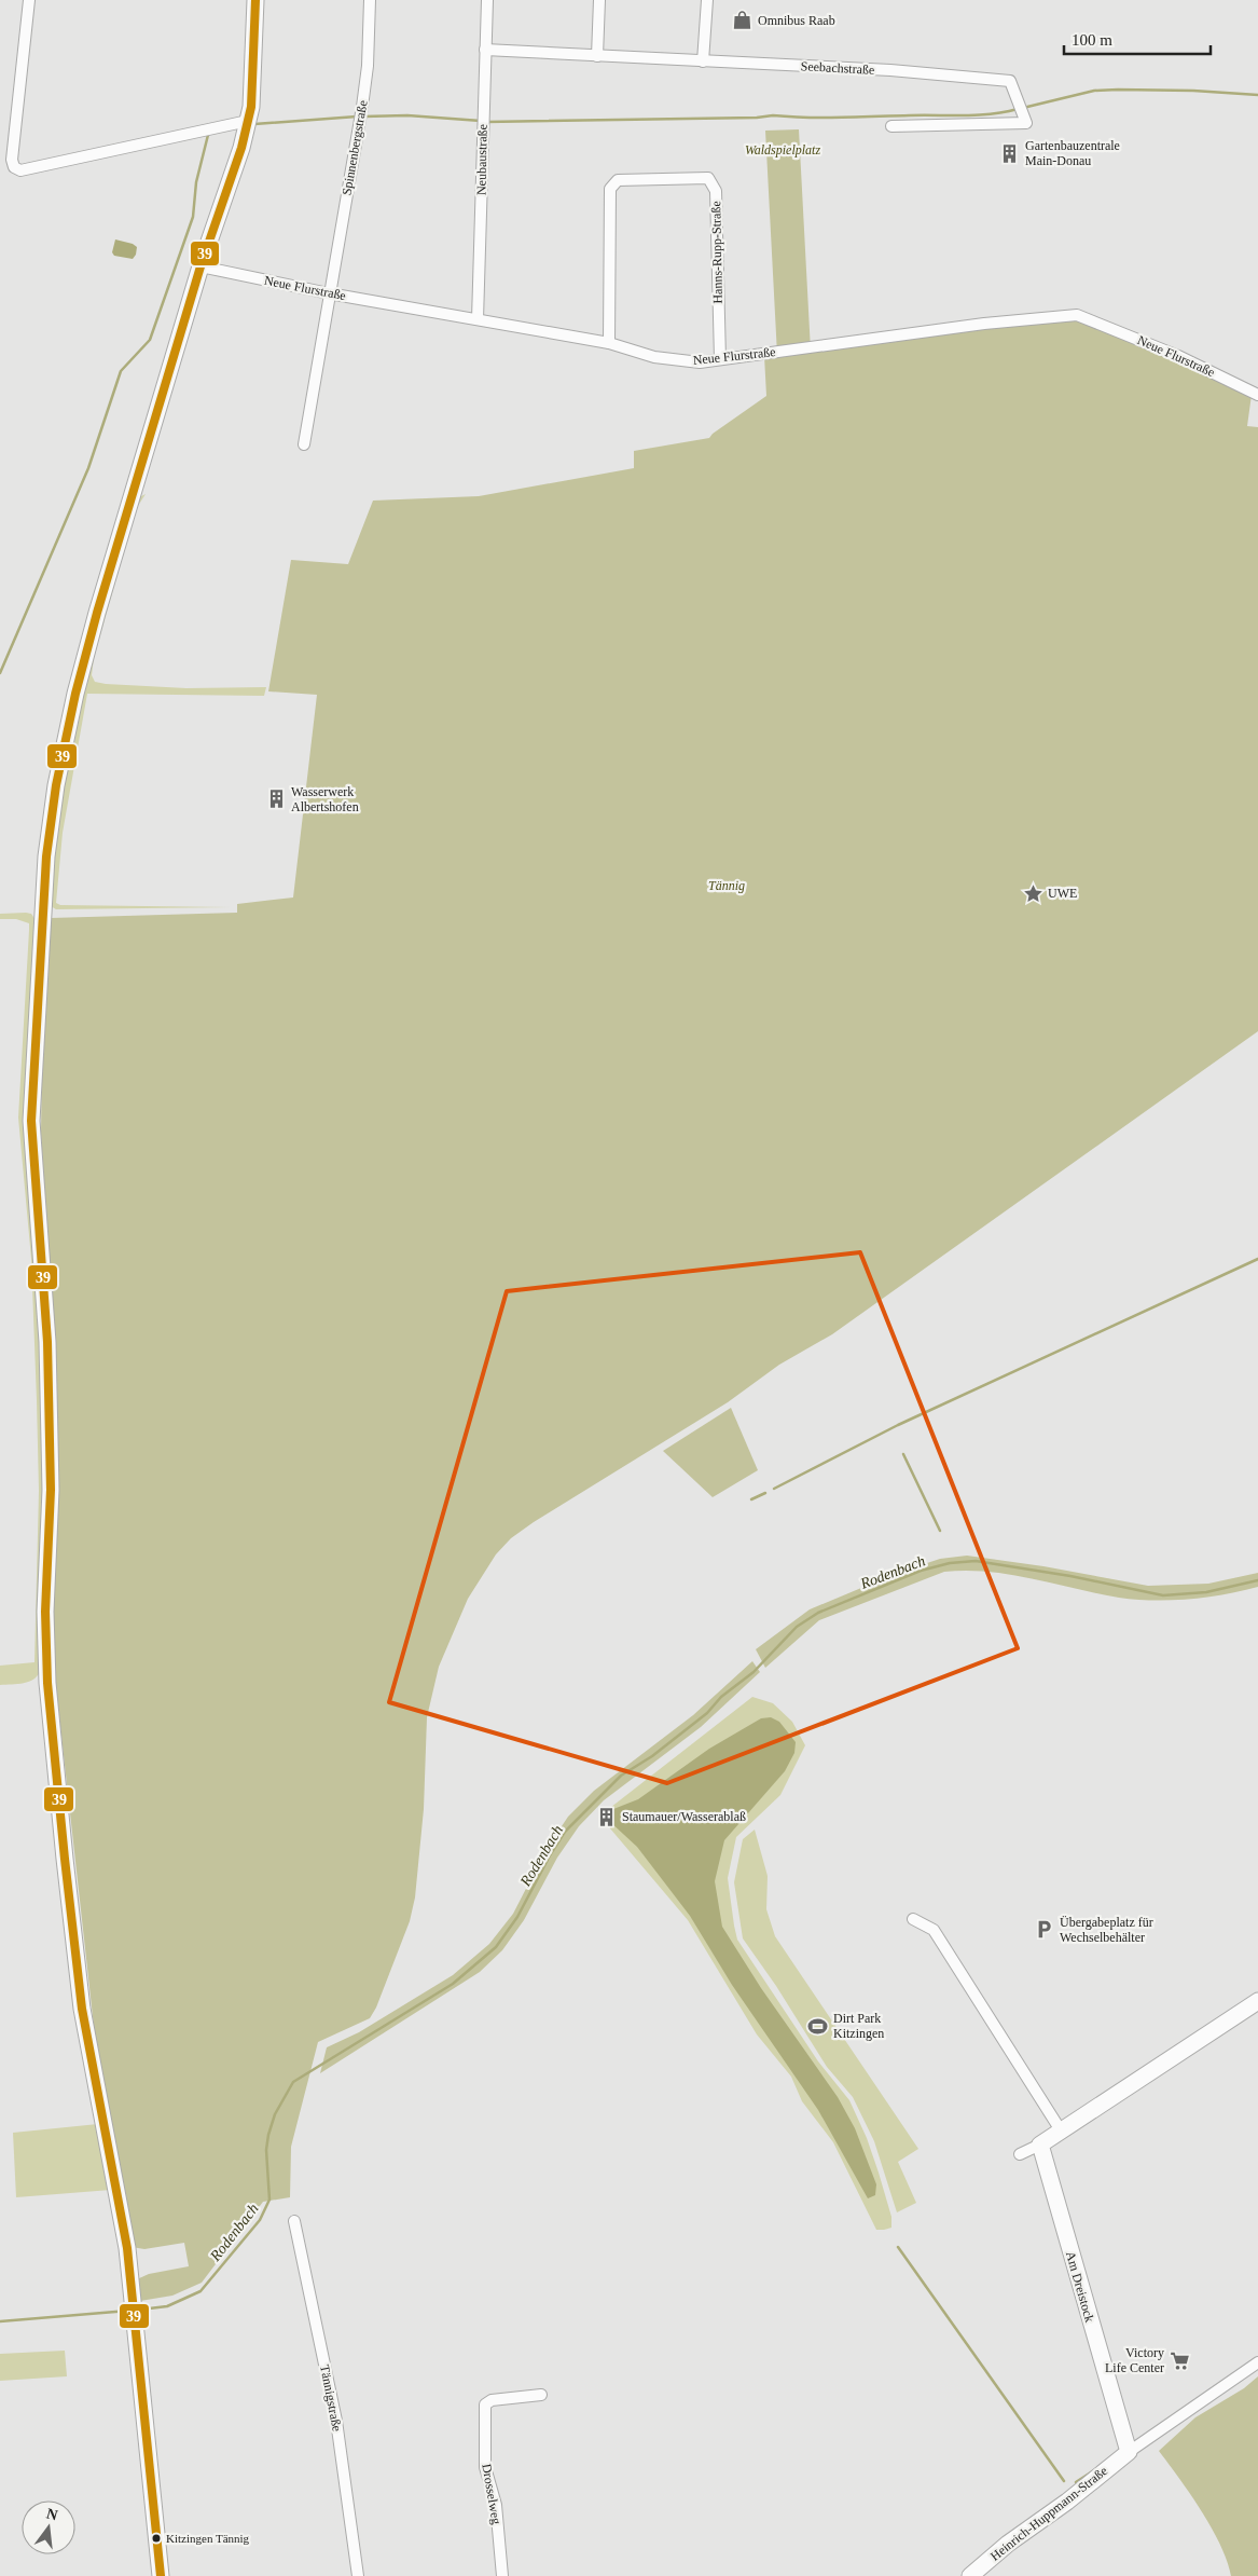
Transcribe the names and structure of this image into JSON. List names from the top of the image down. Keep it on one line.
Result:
{"streets":{"street":["Seebachstraße","Spinnenbergstraße","Neubaustraße","Hanns-Rupp-Straße","Neue Flurstraße","Am Dreistock","Tännigstraße","Drosselweg","Heinrich-Huppmann-Straße"]},"crossings":[["Seebachstraße","Neubaustraße"],["Spinnenbergstraße","Neue Flurstraße"],["Neubaustraße","Neue Flurstraße"],["Hanns-Rupp-Straße","Neue Flurstraße"],["Am Dreistock","Heinrich-Huppmann-Straße"]],"water":["Rodenbach"],"parks":["Waldspielplatz","Tännig"],"places":{"shop":["Omnibus Raab"],"building":["Gartenbauzentrale Main-Donau","Wasserwerk Albertshofen","Staumauer/Wasserablaß"],"place":["UWE"],"parking":["Übergabeplatz für Wechselbehälter"],"sports":["Dirt Park Kitzingen"],"supermarket":["Victory Life Center"],"other":["Kitzingen Tännig"]},"lines":["transit line 39"],"scale_bar":"100 m","north":"top"}
